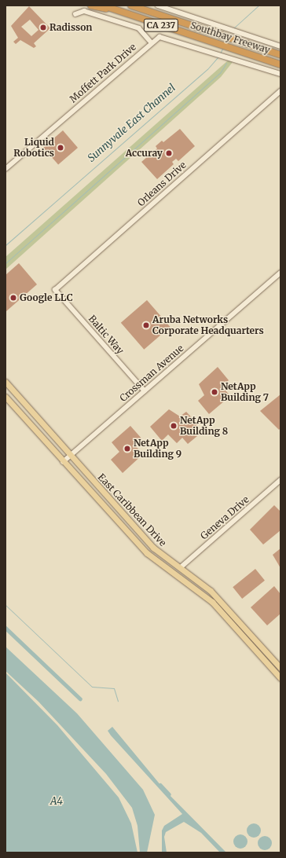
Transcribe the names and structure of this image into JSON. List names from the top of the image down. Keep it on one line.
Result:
{"streets":{"highway":["CA 237","Southbay Freeway"],"main road":["East Caribbean Drive"],"street":["Moffett Park Drive","Orleans Drive","Baltic Way","Crossman Avenue","Geneva Drive"]},"crossings":[["Orleans Drive","Baltic Way"],["Baltic Way","Crossman Avenue"],["Crossman Avenue","East Caribbean Drive"],["East Caribbean Drive","Geneva Drive"]],"water":["Sunnyvale East Channel","A4"],"places":["Radisson","Liquid Robotics","Accuray","Google LLC","Aruba Networks Corporate Headquarters","NetApp Building 7","NetApp Building 8","NetApp Building 9"]}
